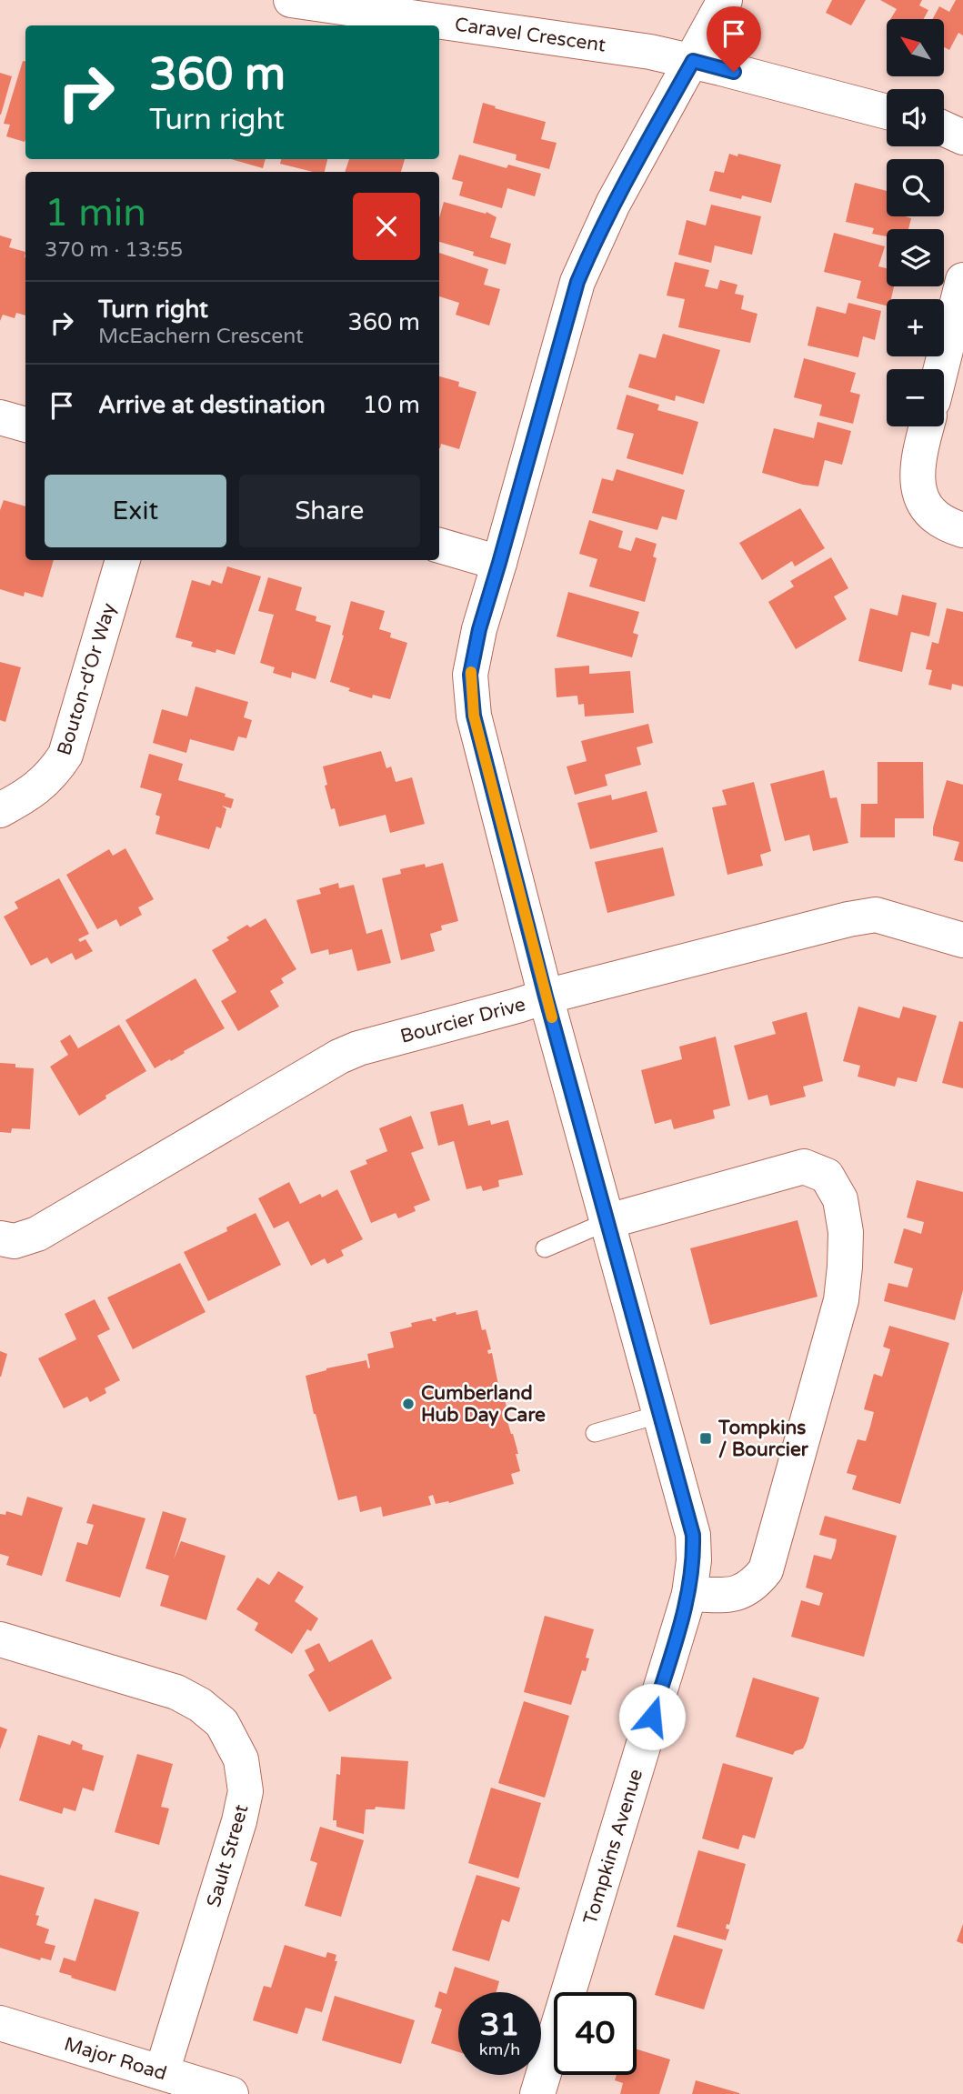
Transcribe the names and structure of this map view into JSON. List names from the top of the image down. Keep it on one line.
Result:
{"streets":{"street":["Caravel Crescent","Bouton-d'Or Way","Bourcier Drive","Tompkins Avenue","Sault Street","Major Road"]},"crossings":[["Caravel Crescent","Tompkins Avenue"],["Bourcier Drive","Tompkins Avenue"],["Sault Street","Major Road"]],"places":{"other":["Cumberland Hub Day Care"],"transit":["Tompkins / Bourcier"]},"north":"top left","page":{"map_buttons":["+","−"],"turn":["360 m","Turn right"],"heading":["1 min","370 m · 13:55"],"list":[{"name":"Turn right","note":"McEachern Crescent","value":"360 m"},{"name":"Arrive at destination","value":"10 m"}],"buttons":["Exit","Share"],"speed":"31 km/h","limit":"40"}}
